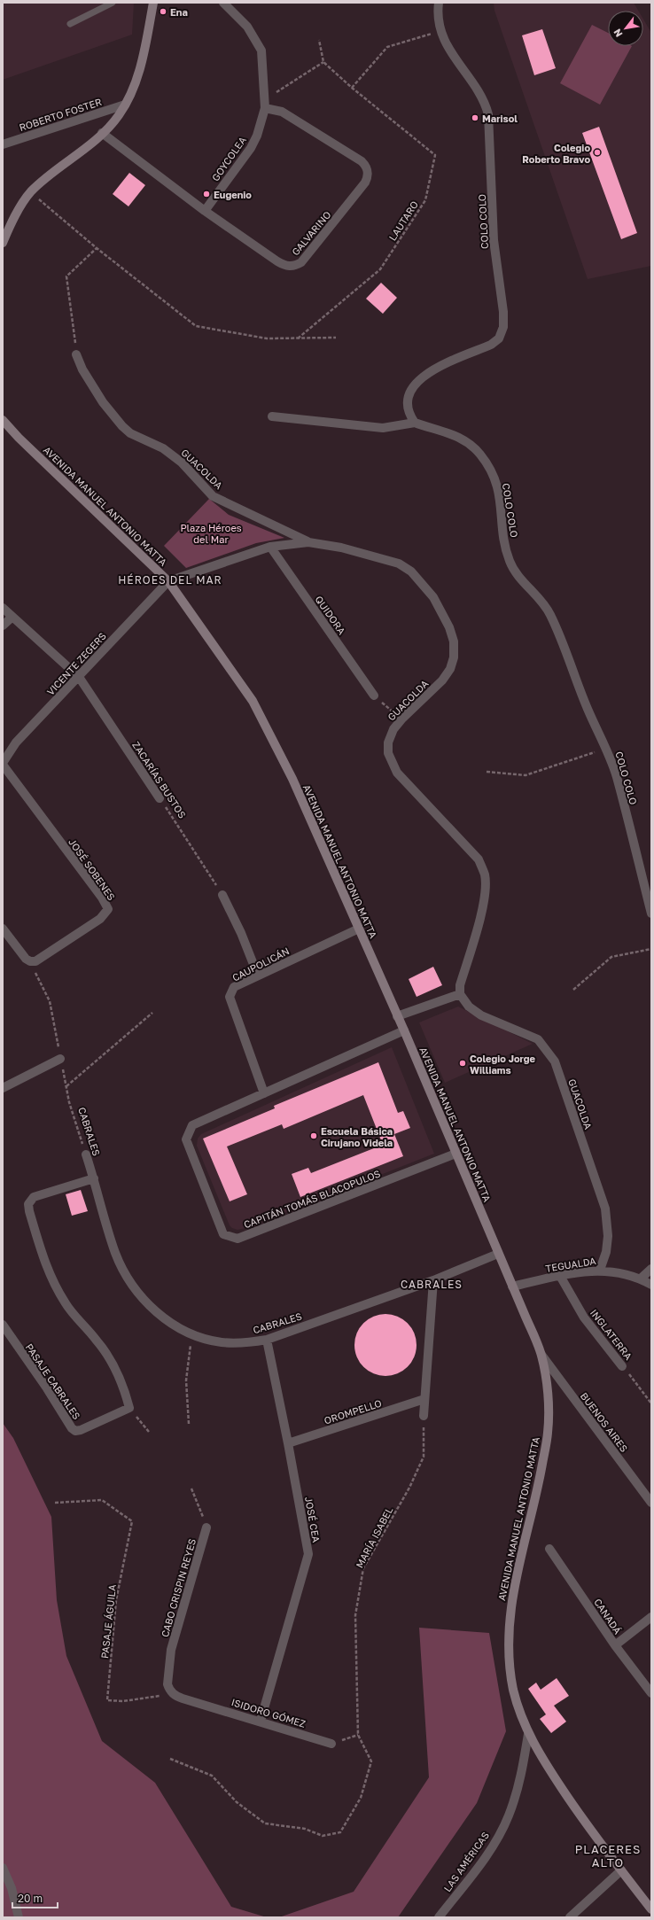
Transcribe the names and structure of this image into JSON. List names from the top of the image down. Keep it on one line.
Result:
{"streets":{"main road":["AVENIDA MANUEL ANTONIO MATTA"],"street":["ROBERTO FOSTER","GOYCOLEA","COLO COLO","GALVARINO","GUACOLDA","QUIDORA","VICENTE ZEGERS","ZACARÍAS BUSTOS","JOSÉ SOBENES","CAUPOLICÁN","CABRALES","CAPITÁN TOMÁS BLACOPULOS","TEGUALDA","INGLATERRA","PASAJE CABRALES","OROMPELLO","BUENOS AIRES","JOSÉ CEA","CABO CRISPIN REYES","CANADÁ","ISIDORO GÓMEZ","LAS AMÉRICAS"],"path":["LAUTARO","MARÍA ISABEL","PASAJE ÁGUILA"]},"crossings":[["GOYCOLEA","GALVARINO"],["GUACOLDA","AVENIDA MANUEL ANTONIO MATTA"],["GUACOLDA","QUIDORA"],["GUACOLDA","VICENTE ZEGERS"],["GUACOLDA","TEGUALDA"],["AVENIDA MANUEL ANTONIO MATTA","VICENTE ZEGERS"],["AVENIDA MANUEL ANTONIO MATTA","CAUPOLICÁN"],["AVENIDA MANUEL ANTONIO MATTA","CABRALES"],["AVENIDA MANUEL ANTONIO MATTA","CAPITÁN TOMÁS BLACOPULOS"],["AVENIDA MANUEL ANTONIO MATTA","TEGUALDA"],["AVENIDA MANUEL ANTONIO MATTA","BUENOS AIRES"],["AVENIDA MANUEL ANTONIO MATTA","LAS AMÉRICAS"],["VICENTE ZEGERS","ZACARÍAS BUSTOS"],["VICENTE ZEGERS","JOSÉ SOBENES"],["CAUPOLICÁN","CAPITÁN TOMÁS BLACOPULOS"],["CABRALES","JOSÉ CEA"],["TEGUALDA","INGLATERRA"],["OROMPELLO","JOSÉ CEA"],["JOSÉ CEA","ISIDORO GÓMEZ"],["CABO CRISPIN REYES","PASAJE ÁGUILA"],["CABO CRISPIN REYES","ISIDORO GÓMEZ"],["PASAJE ÁGUILA","ISIDORO GÓMEZ"]],"districts":["HÉROES DEL MAR","CABRALES","PLACERES ALTO"],"parks":["Plaza Héroes del Mar"],"places":["Ena","Marisol","Colegio Roberto Bravo","Eugenio","Colegio Jorge Williams","Escuela Básica Cirujano Videla"],"scale_bar":"20 m","north":"bottom left"}
